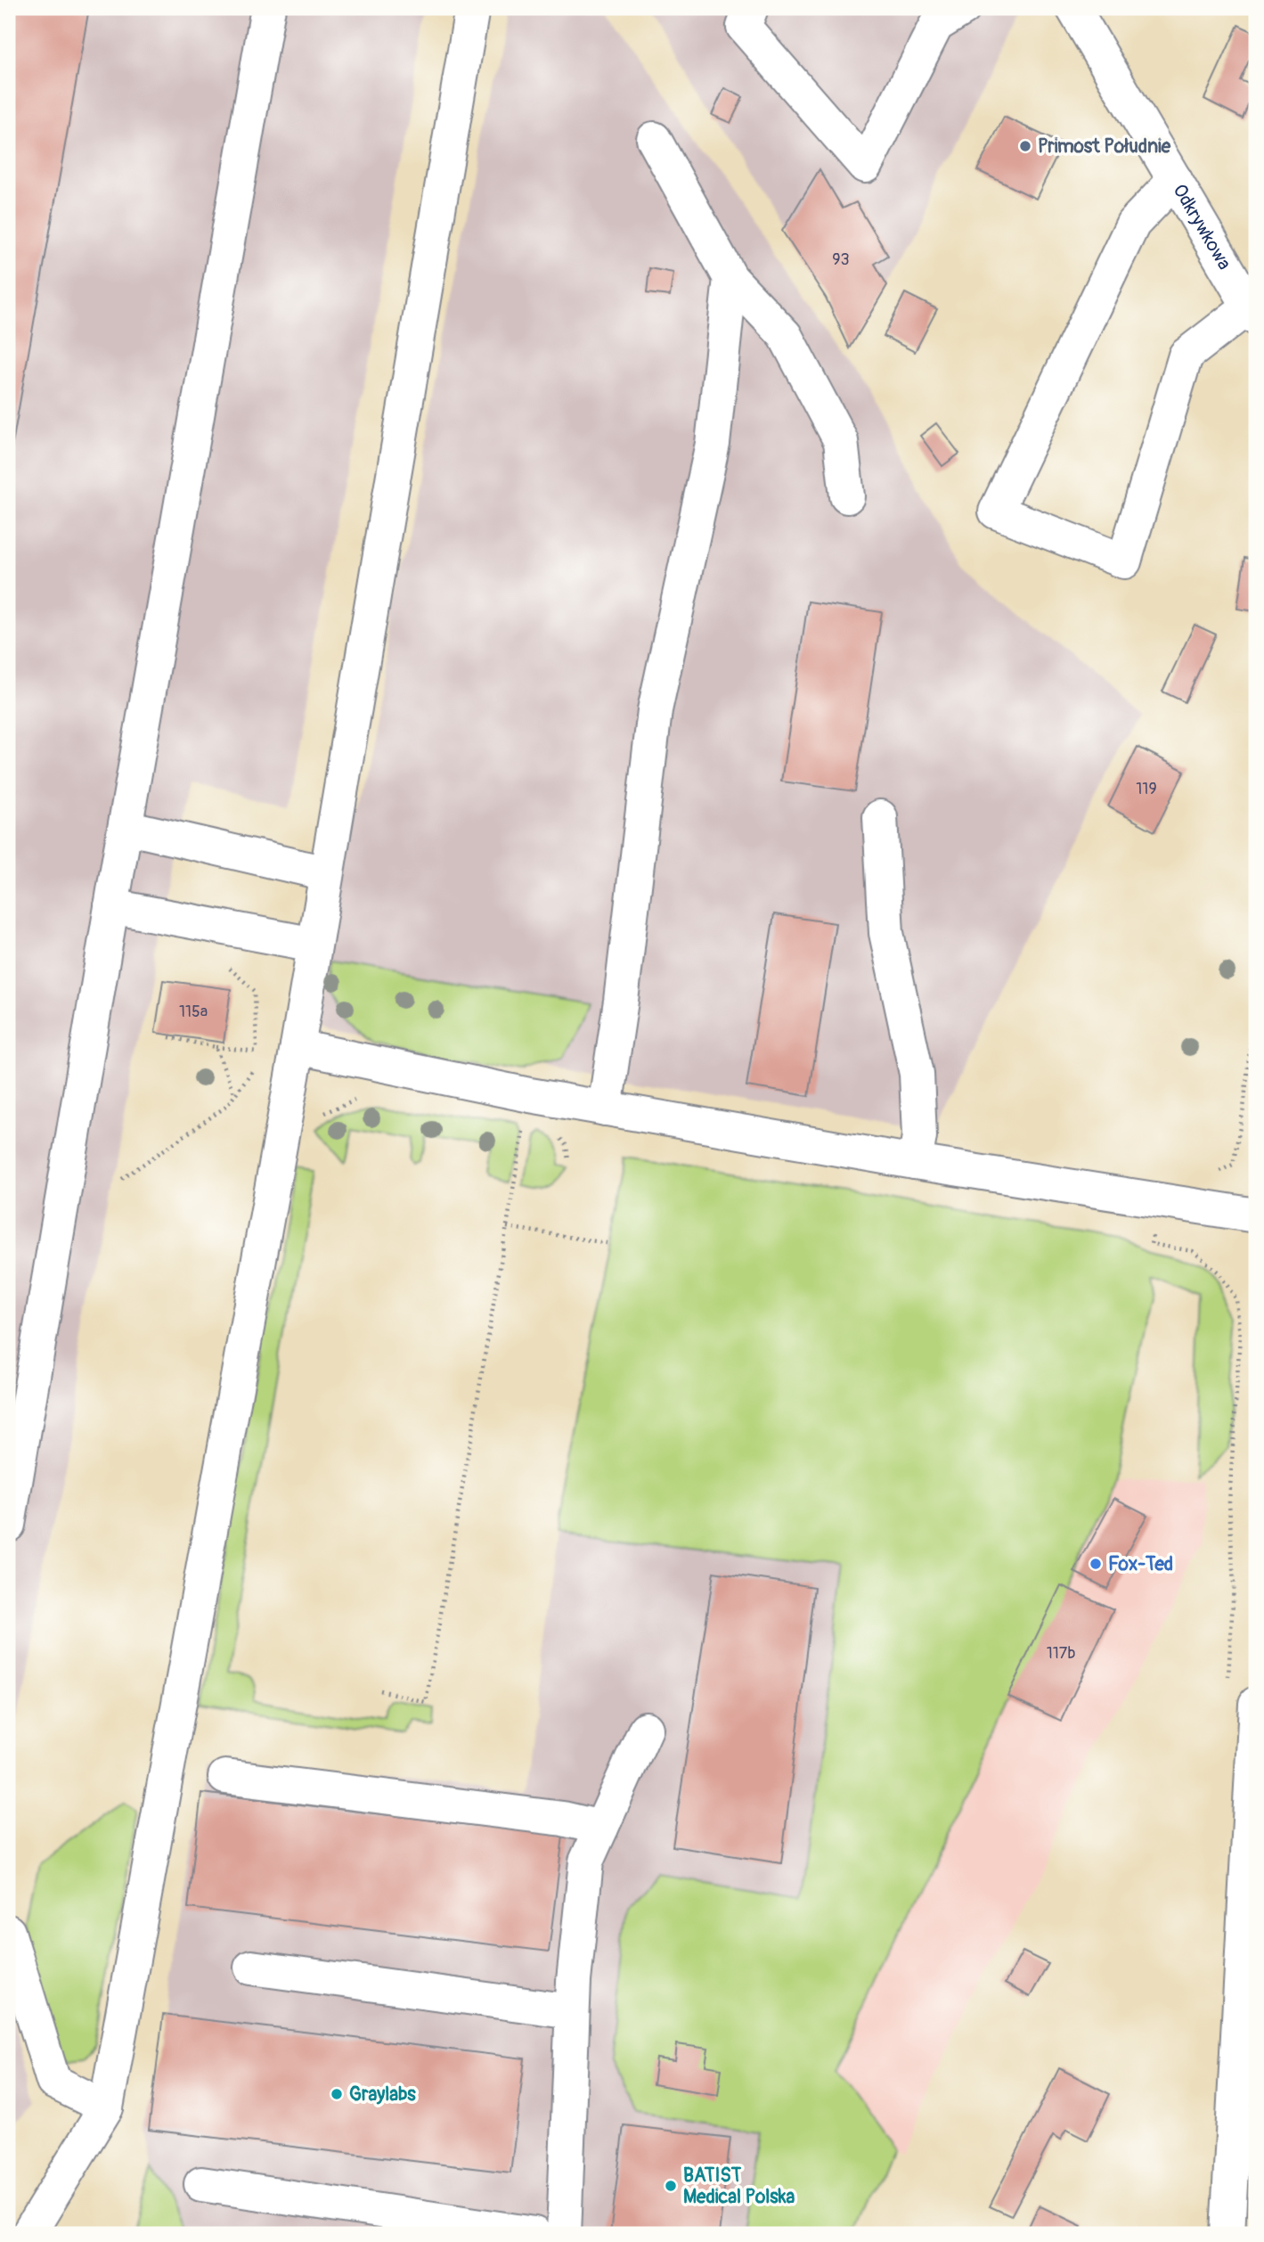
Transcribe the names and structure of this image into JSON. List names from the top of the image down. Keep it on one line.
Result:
{"streets":{"street":["Odkrywkowa"]},"places":["Primost Południe","Fox-Ted","Graylabs","BATIST Medical Polska"],"house_numbers":["93","119","115a","117b"]}
